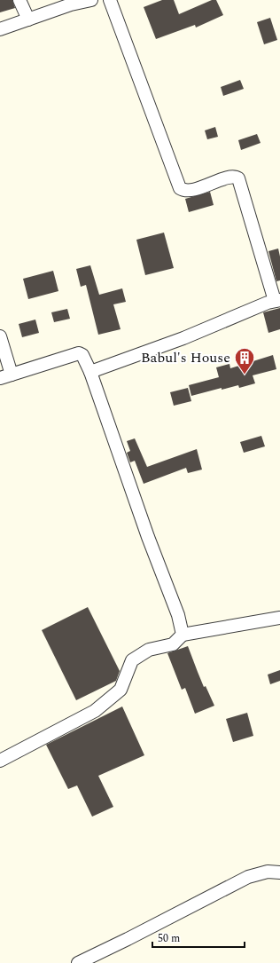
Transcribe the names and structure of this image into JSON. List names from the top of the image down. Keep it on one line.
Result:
{"places":{"building":["Babul's House"]},"scale_bar":"50 m"}
